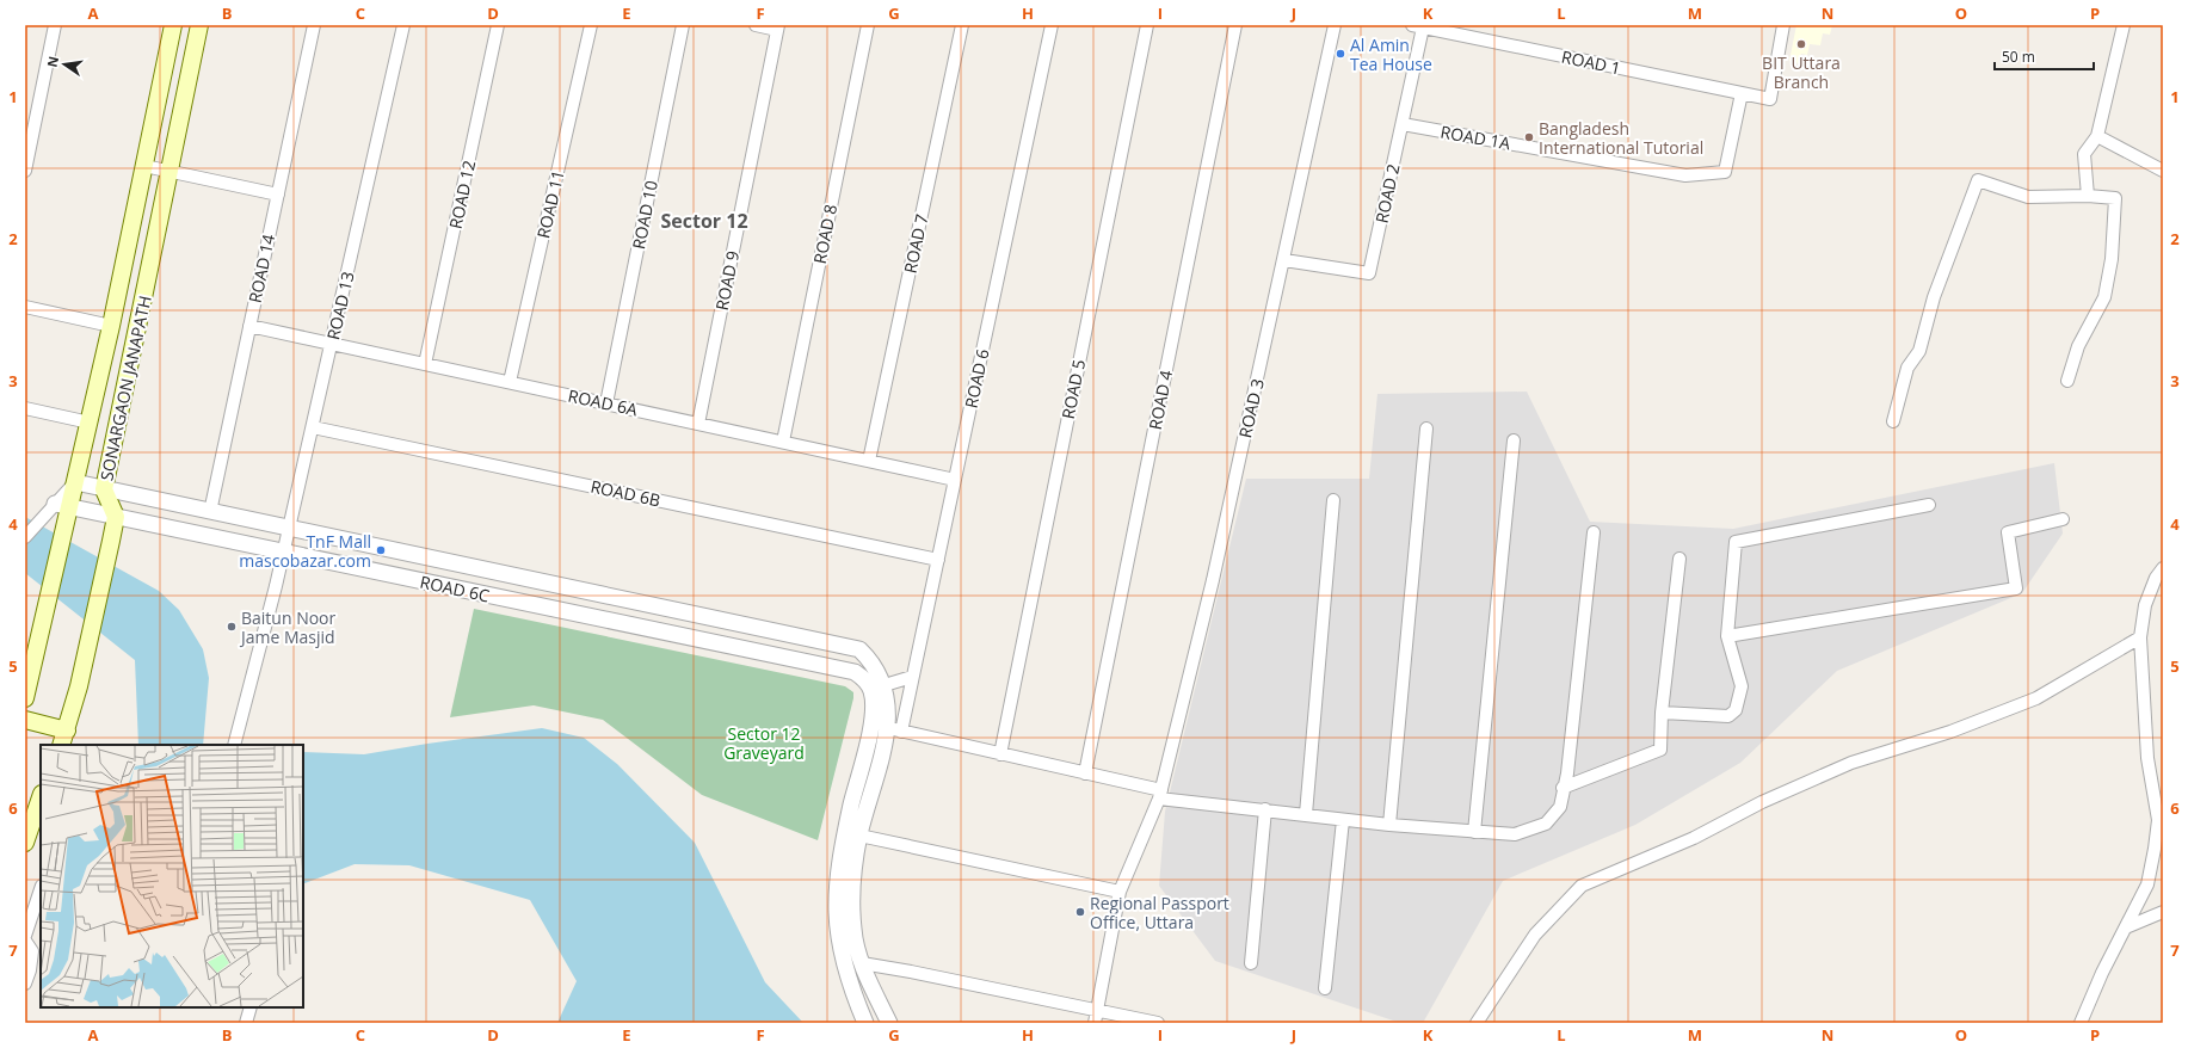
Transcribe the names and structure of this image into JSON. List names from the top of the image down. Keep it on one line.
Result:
{"streets":{"main road":["SONARGAON JANAPATH"],"street":["ROAD 1","ROAD 1A","ROAD 2","ROAD 12","ROAD 11","ROAD 10","ROAD 8","ROAD 7","ROAD 14","ROAD 9","ROAD 13","ROAD 6","ROAD 5","ROAD 4","ROAD 6A","ROAD 3","ROAD 6B","ROAD 6C"]},"crossings":[["ROAD 1","ROAD 1A"],["ROAD 1","ROAD 2"],["ROAD 1A","ROAD 2"],["ROAD 2","ROAD 3"],["ROAD 12","ROAD 6A"],["ROAD 11","ROAD 6A"],["ROAD 10","ROAD 6A"],["ROAD 8","ROAD 6A"],["ROAD 7","ROAD 6A"],["ROAD 14","ROAD 6A"],["ROAD 14","ROAD 6C"],["ROAD 9","ROAD 6A"],["ROAD 13","ROAD 6A"],["ROAD 13","ROAD 6B"],["ROAD 13","ROAD 6C"],["ROAD 6","ROAD 6A"],["ROAD 6","ROAD 6B"],["SONARGAON JANAPATH","ROAD 6C"]],"districts":["Sector 12"],"parks":["Sector 12 Graveyard"],"places":["BIT Uttara Branch","Al Amin Tea House","Bangladesh International Tutorial","TnF Mall mascobazar.com","Baitun Noor Jame Masjid","Regional Passport Office, Uttara"],"scale_bar":"50 m","north":"left","grid":{"columns":["A","B","C","D","E","F","G","H","I","J","K","L","M","N","O","P"],"rows":["1","2","3","4","5","6","7"]}}
